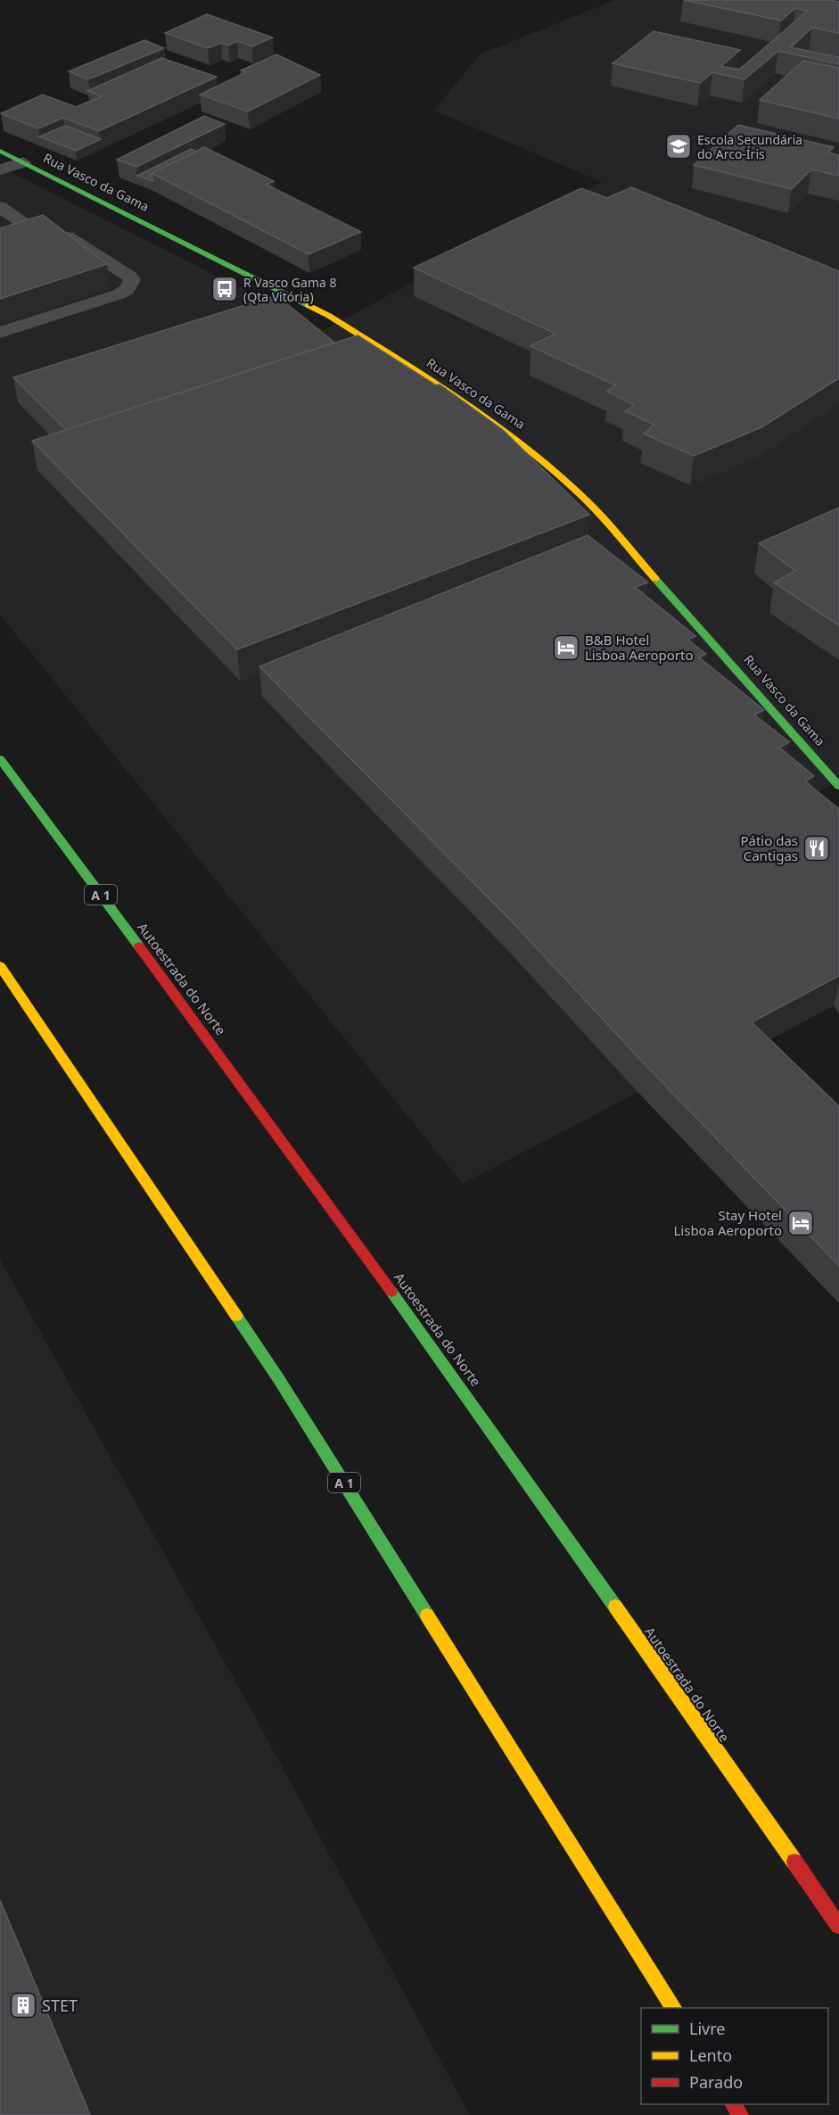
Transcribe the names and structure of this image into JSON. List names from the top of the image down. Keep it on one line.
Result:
{"streets":{"main road":["Rua Vasco da Gama","A 1","Autoestrada do Norte"]},"places":{"school or university":["Escola Secundária do Arco-Íris"],"bus stop":["R Vasco Gama 8 (Qta Vitória)"],"hotel":["B&B Hotel Lisboa Aeroporto","Stay Hotel Lisboa Aeroporto"],"restaurant":["Pátio das Cantigas"],"building":["STET"]},"legend":["Livre","Lento","Parado"]}
